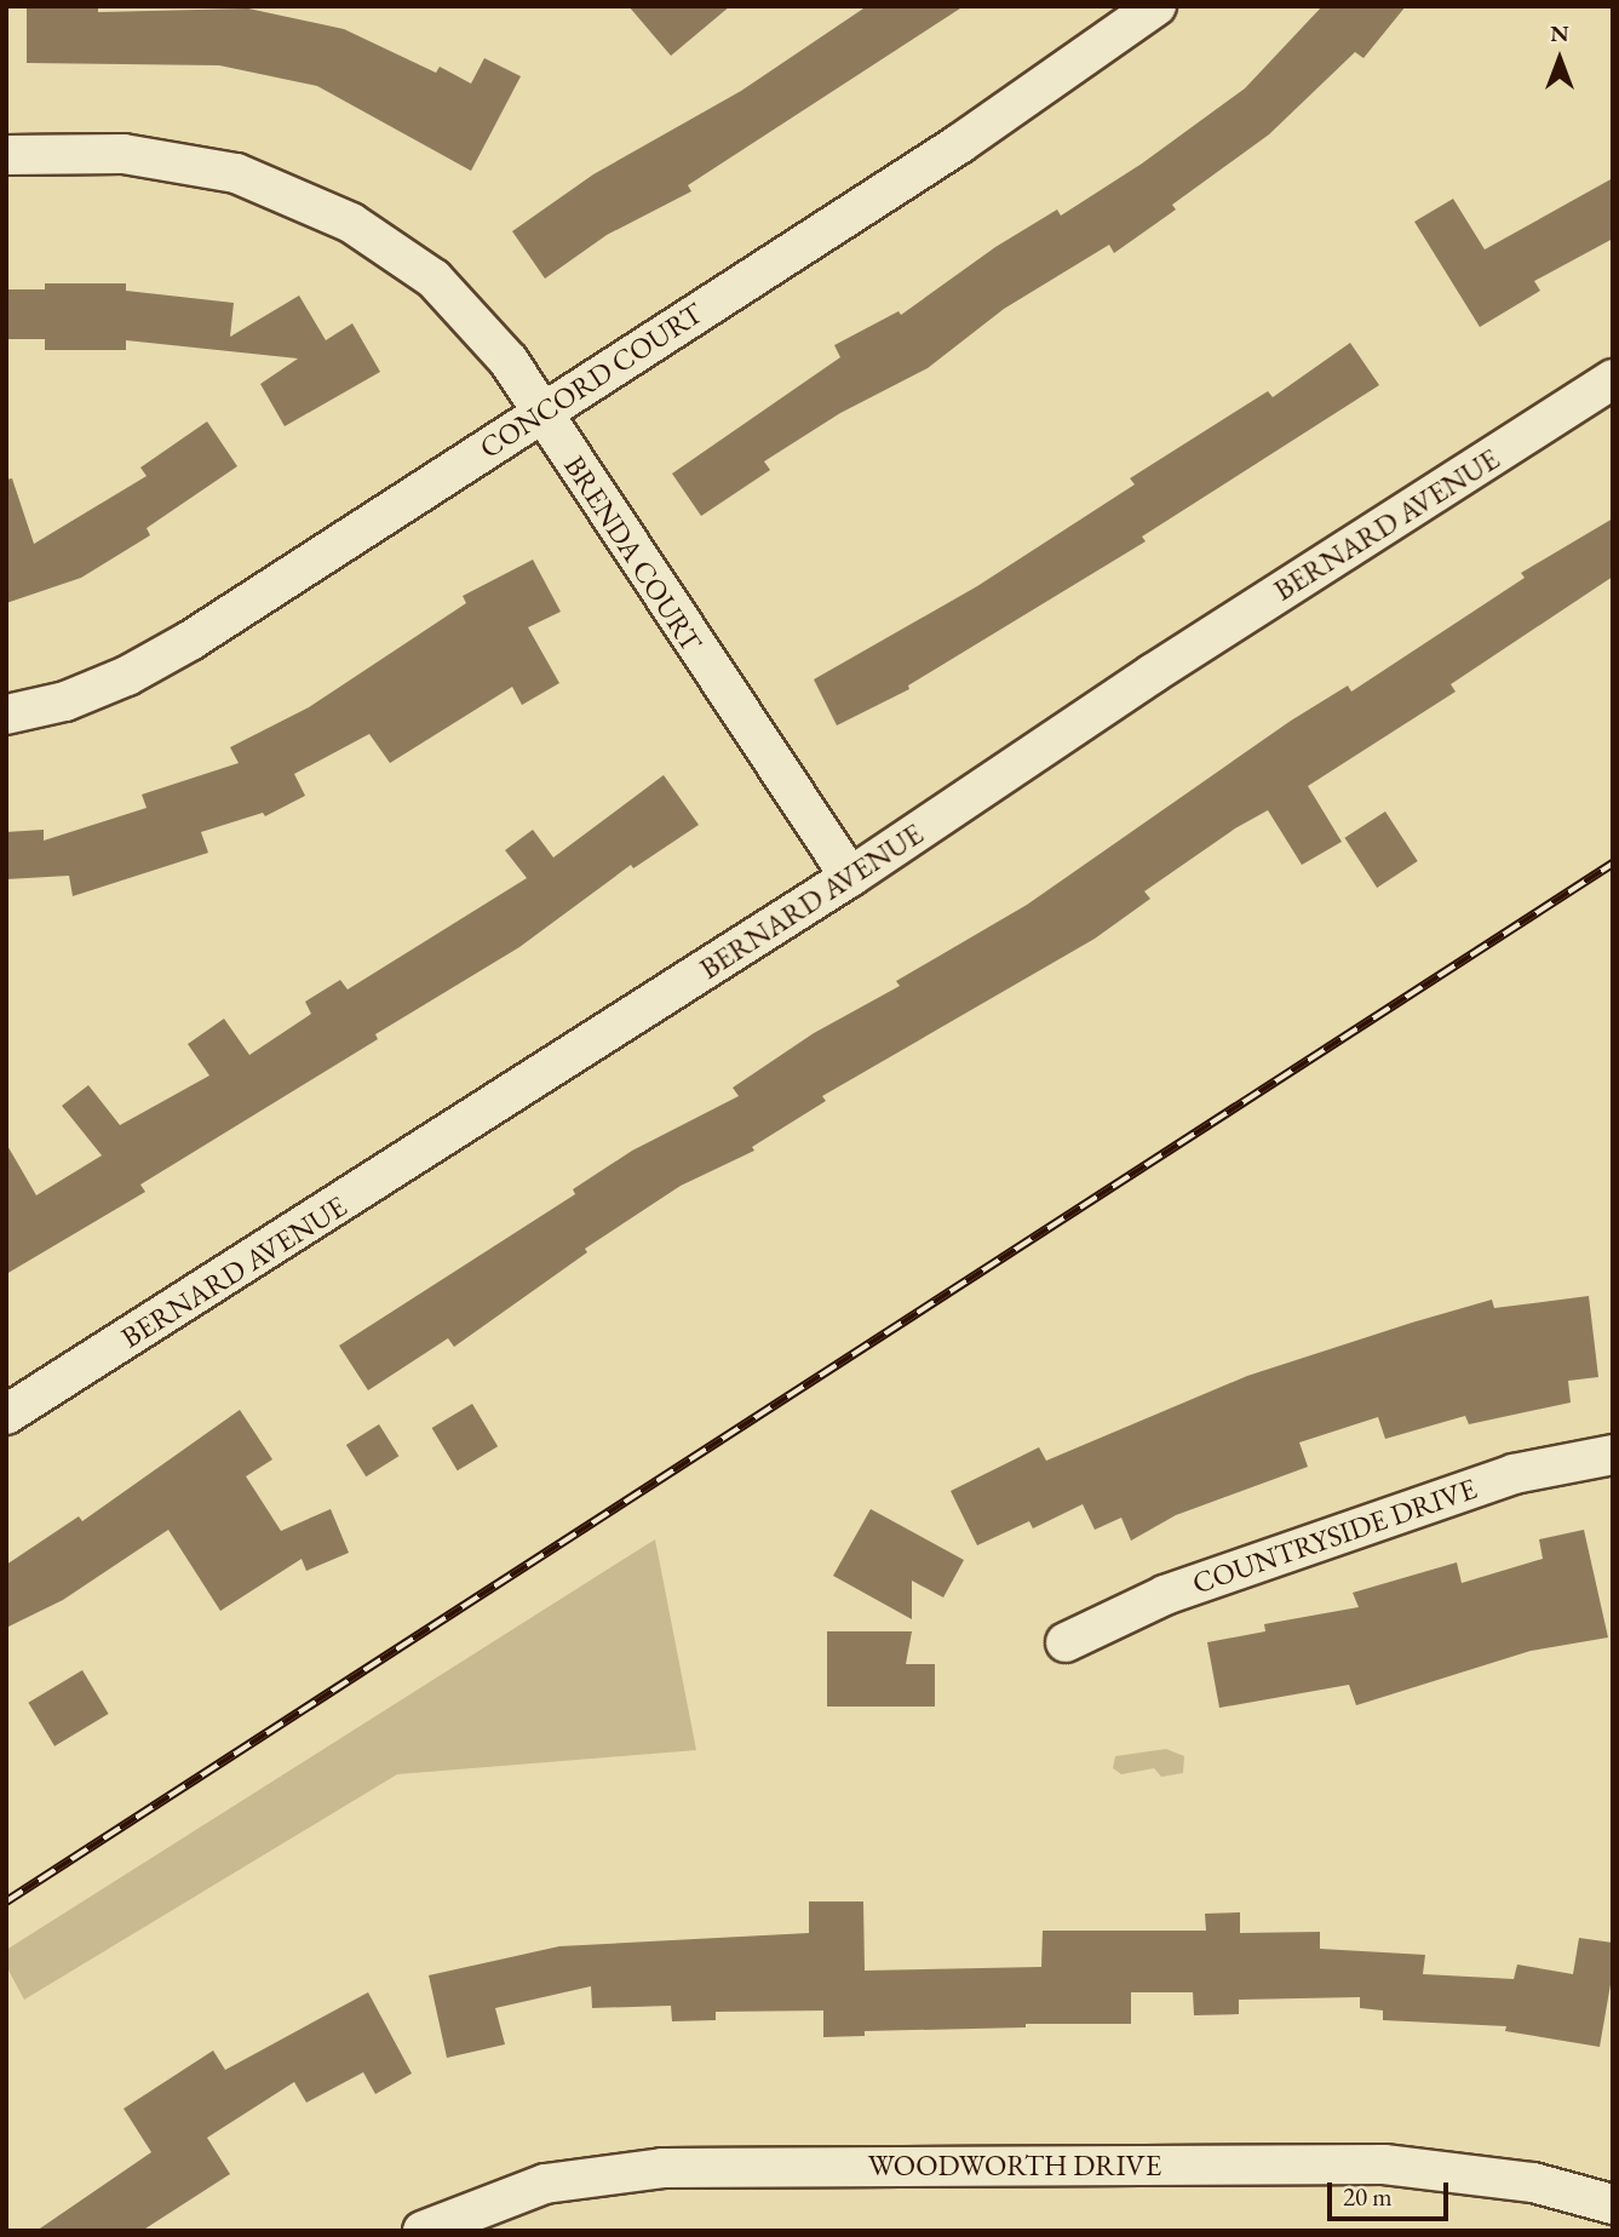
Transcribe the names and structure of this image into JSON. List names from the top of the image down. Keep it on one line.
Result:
{"streets":{"street":["CONCORD COURT","BERNARD AVENUE","BRENDA COURT","COUNTRYSIDE DRIVE","WOODWORTH DRIVE"]},"crossings":[["CONCORD COURT","BRENDA COURT"],["BERNARD AVENUE","BRENDA COURT"]],"scale_bar":"20 m","north":"top"}
